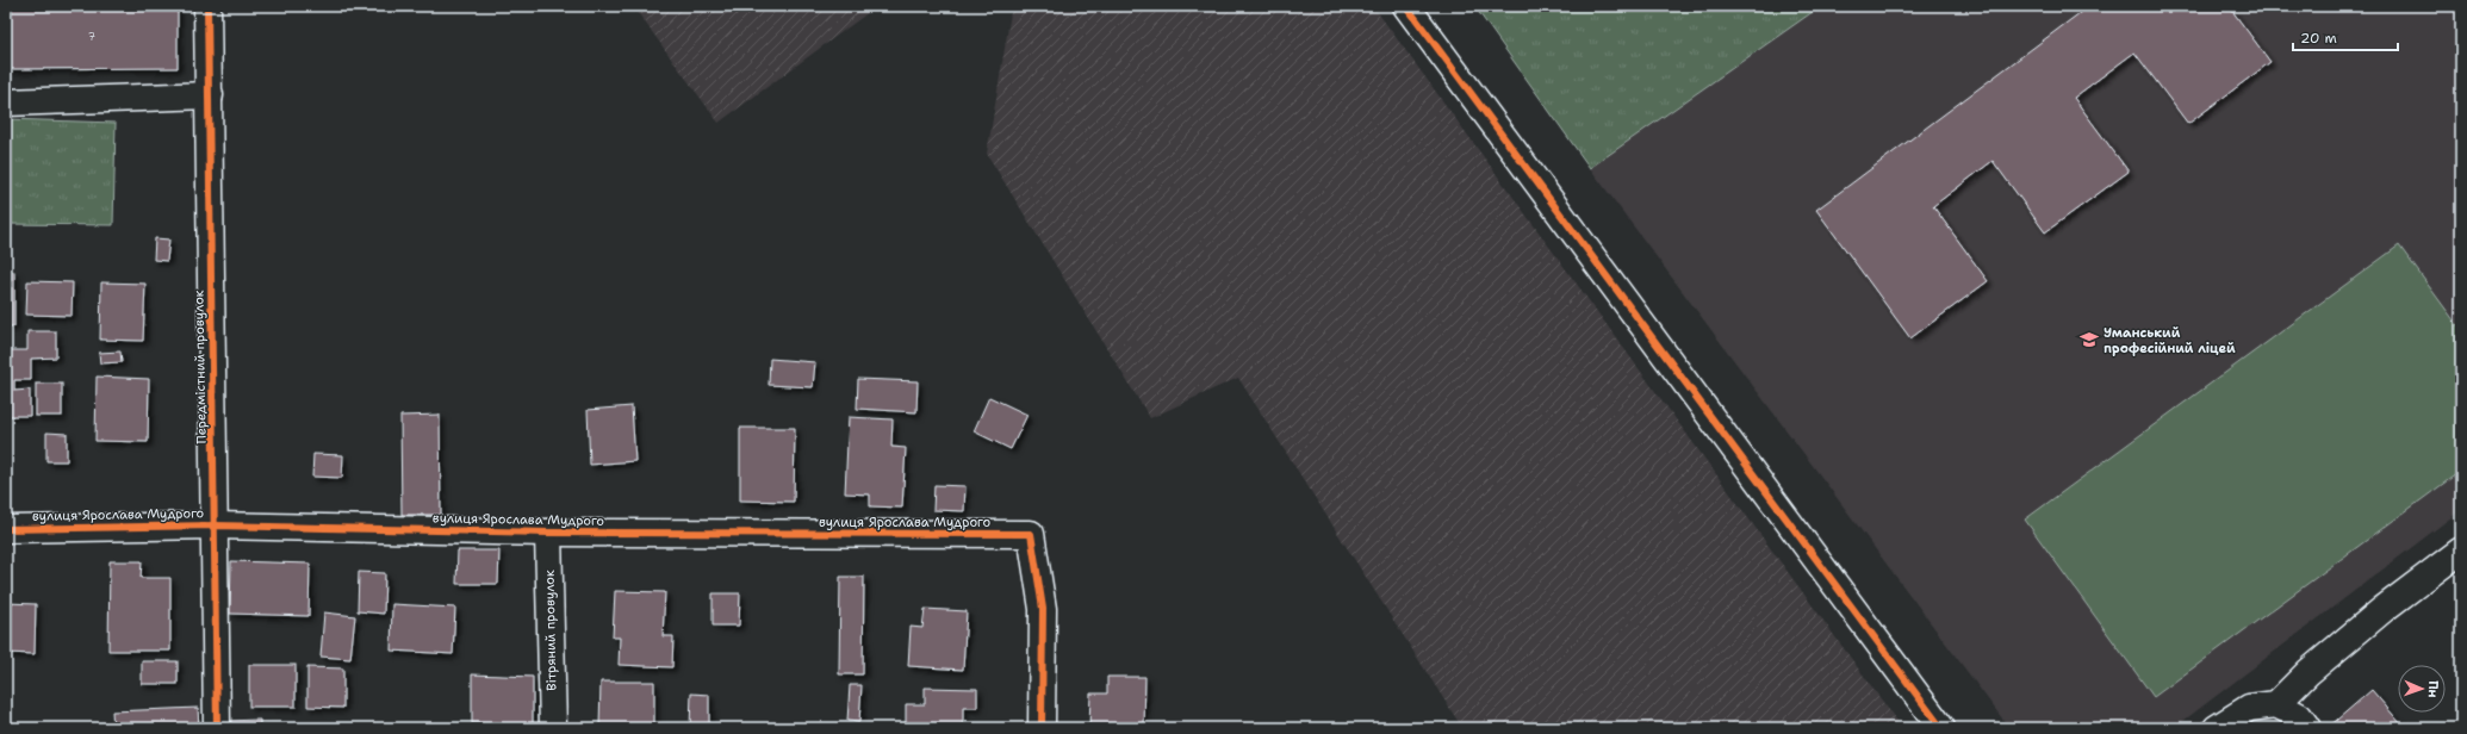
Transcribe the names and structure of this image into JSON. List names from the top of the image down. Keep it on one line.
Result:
{"streets":{"street":["Передмістний провулок","вулиця Ярослава Мудрого","Вітряний провулок"]},"crossings":[["Передмістний провулок","вулиця Ярослава Мудрого"],["вулиця Ярослава Мудрого","Вітряний провулок"]],"places":{"school or university":["Уманський професійний ліцей"]},"house_numbers":["7"],"scale_bar":"20 m","north":"right"}
